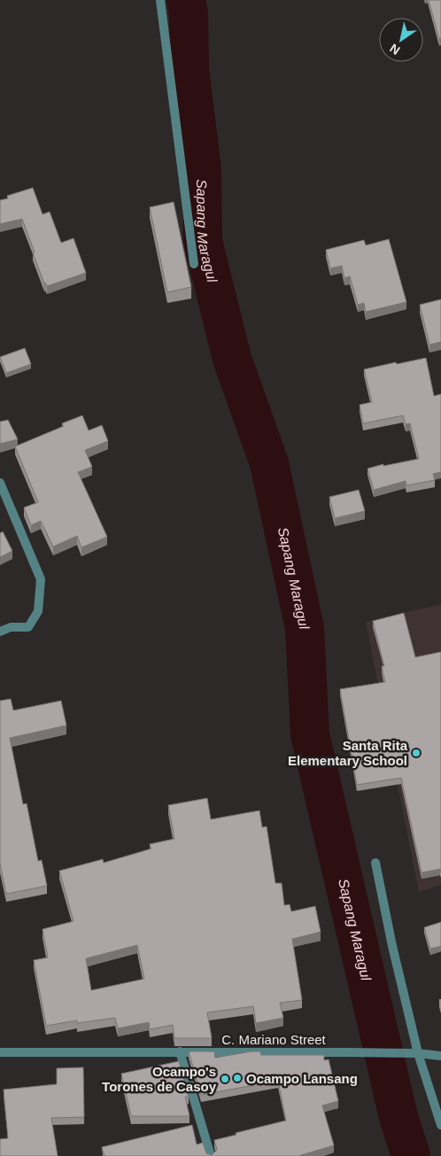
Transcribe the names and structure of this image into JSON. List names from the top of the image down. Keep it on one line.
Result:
{"streets":{"street":["C. Mariano Street"]},"water":["Sapang Maragul"],"places":["Santa Rita Elementary School","Ocampo Lansang","Ocampo's Torones de Casoy"],"north":"bottom left"}
